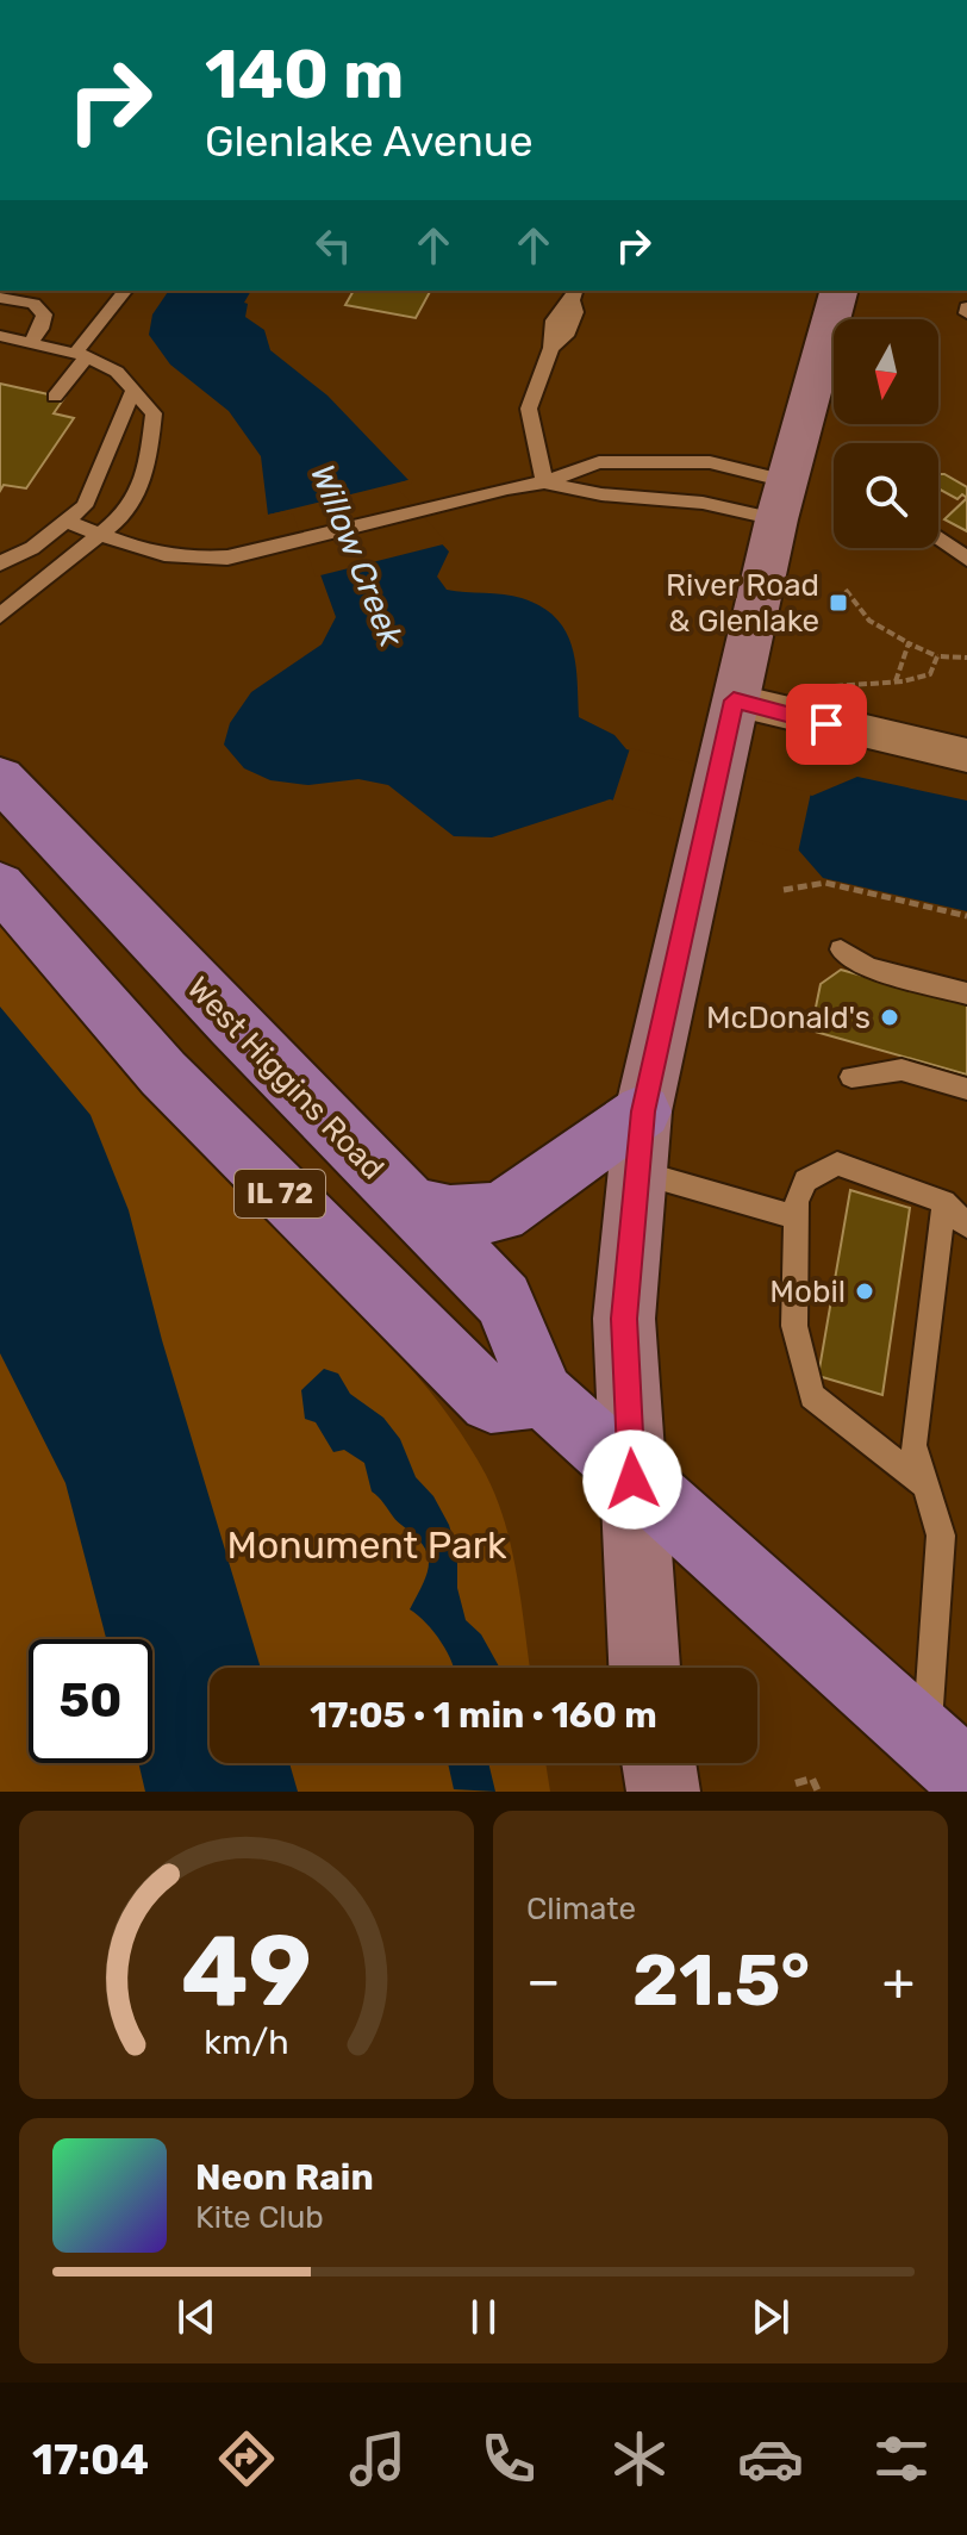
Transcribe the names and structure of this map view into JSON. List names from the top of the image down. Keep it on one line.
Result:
{"streets":{"main road":["West Higgins Road","IL 72"]},"crossings":[["West Higgins Road","IL 72"]],"water":["Willow Creek"],"parks":["Monument Park"],"places":{"transit":["River Road & Glenlake"],"other":["McDonald's","Mobil"]},"north":"bottom","page":{"turn":["140 m","Glenlake Avenue"],"limit":"50","trip":"17:05 · 1 min · 160 m","tile":"Climate","heat":["−","21.5°","+"],"song":["Neon Rain","Kite Club"],"tabs":"17:04","gauge":["49","km/h"]}}
